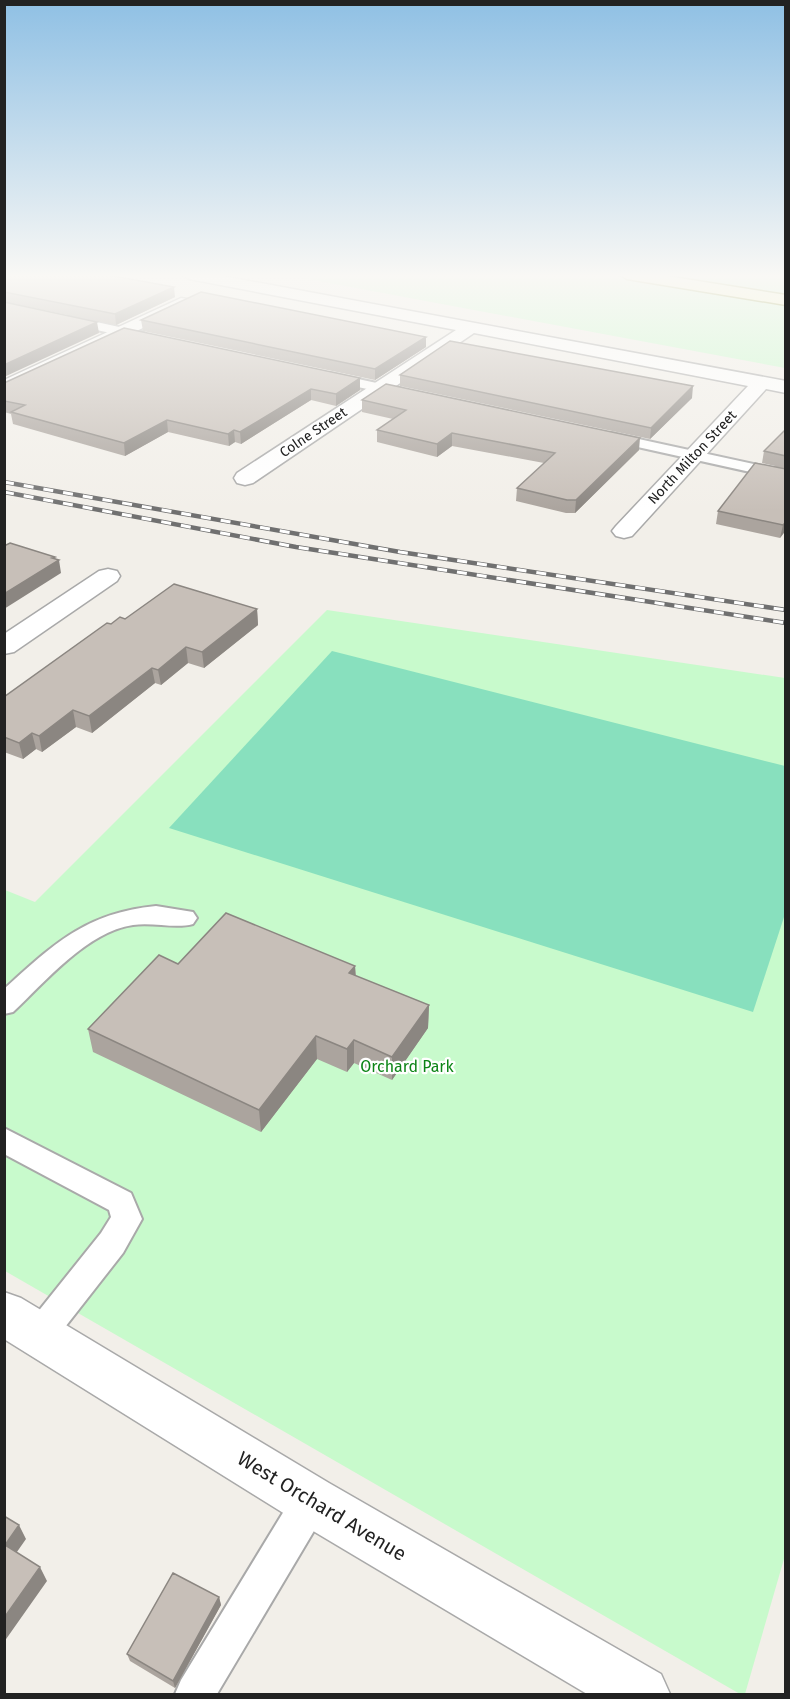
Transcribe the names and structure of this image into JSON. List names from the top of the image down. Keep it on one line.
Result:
{"streets":{"street":["Colne Street","North Milton Street","West Orchard Avenue"]},"parks":["Orchard Park"]}
